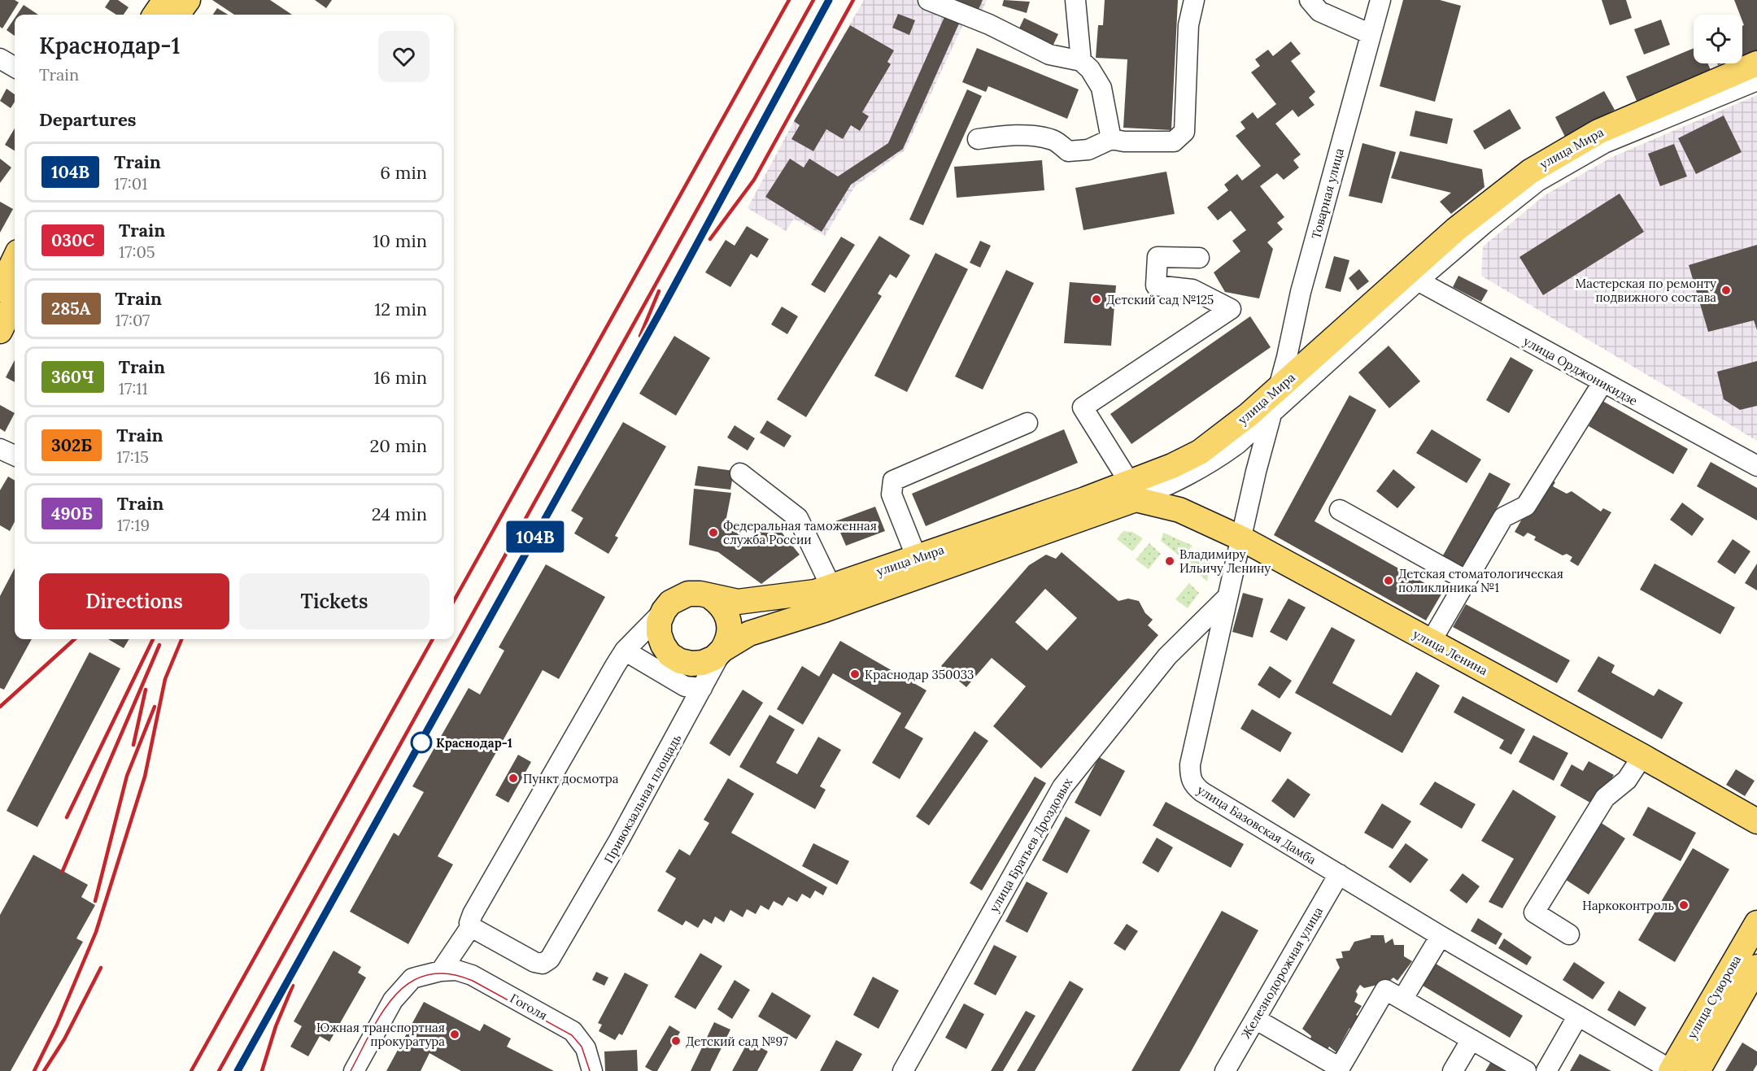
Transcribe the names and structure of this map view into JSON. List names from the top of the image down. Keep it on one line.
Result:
{"streets":{"main road":["улица Мира","улица Ленина","улица Суворова"],"street":["Товарная улица","улица Орджоникидзе","Привокзальная площадь","улица Базовская Дамба","улица Братьев Дроздовых","Железнодорожная улица","Гоголя"]},"crossings":[["улица Мира","Товарная улица"],["улица Мира","улица Орджоникидзе"],["улица Мира","улица Ленина"],["улица Мира","Привокзальная площадь"],["улица Мира","улица Базовская Дамба"],["Товарная улица","улица Базовская Дамба"],["улица Ленина","улица Базовская Дамба"],["улица Базовская Дамба","улица Братьев Дроздовых"],["улица Базовская Дамба","Железнодорожная улица"],["улица Базовская Дамба","улица Суворова"]],"places":["Мастерская по ремонту подвижного состава","Детский сад №125","Федеральная таможенная служба России","Владимиру Ильичу Ленину","Детская стоматологическая поликлиника №1","Краснодар 350033","Краснодар-1","Пункт досмотра","Наркоконтроль","Южная транспортная прокуратура","Детский сад №97"],"page":{"on_map":"104В","heading":[["Краснодар-1","Train"],"Departures"],"list":[{"mark":"104В","name":"Train","note":"17:01","value":"6 min"},{"mark":"030C","name":"Train","note":"17:05","value":"10 min"},{"mark":"285А","name":"Train","note":"17:07","value":"12 min"},{"mark":"360Ч","name":"Train","note":"17:11","value":"16 min"},{"mark":"302Б","name":"Train","note":"17:15","value":"20 min"},{"mark":"490Б","name":"Train","note":"17:19","value":"24 min"}],"buttons":["Directions","Tickets"]}}
